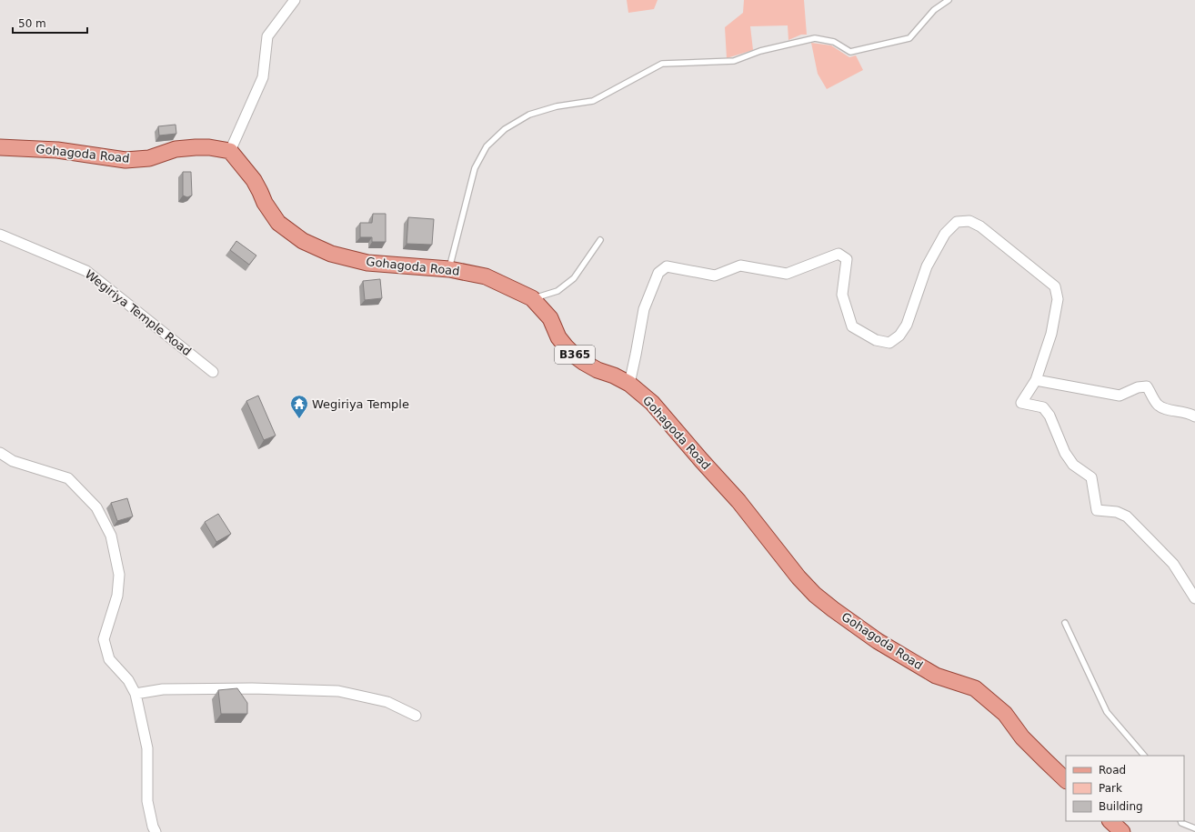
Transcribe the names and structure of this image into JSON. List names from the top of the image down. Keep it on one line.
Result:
{"streets":{"main road":["Gohagoda Road","B365"],"street":["Wegiriya Temple Road"]},"places":{"temple":["Wegiriya Temple"]},"legend":["Road","Park","Building"],"scale_bar":"50 m"}
